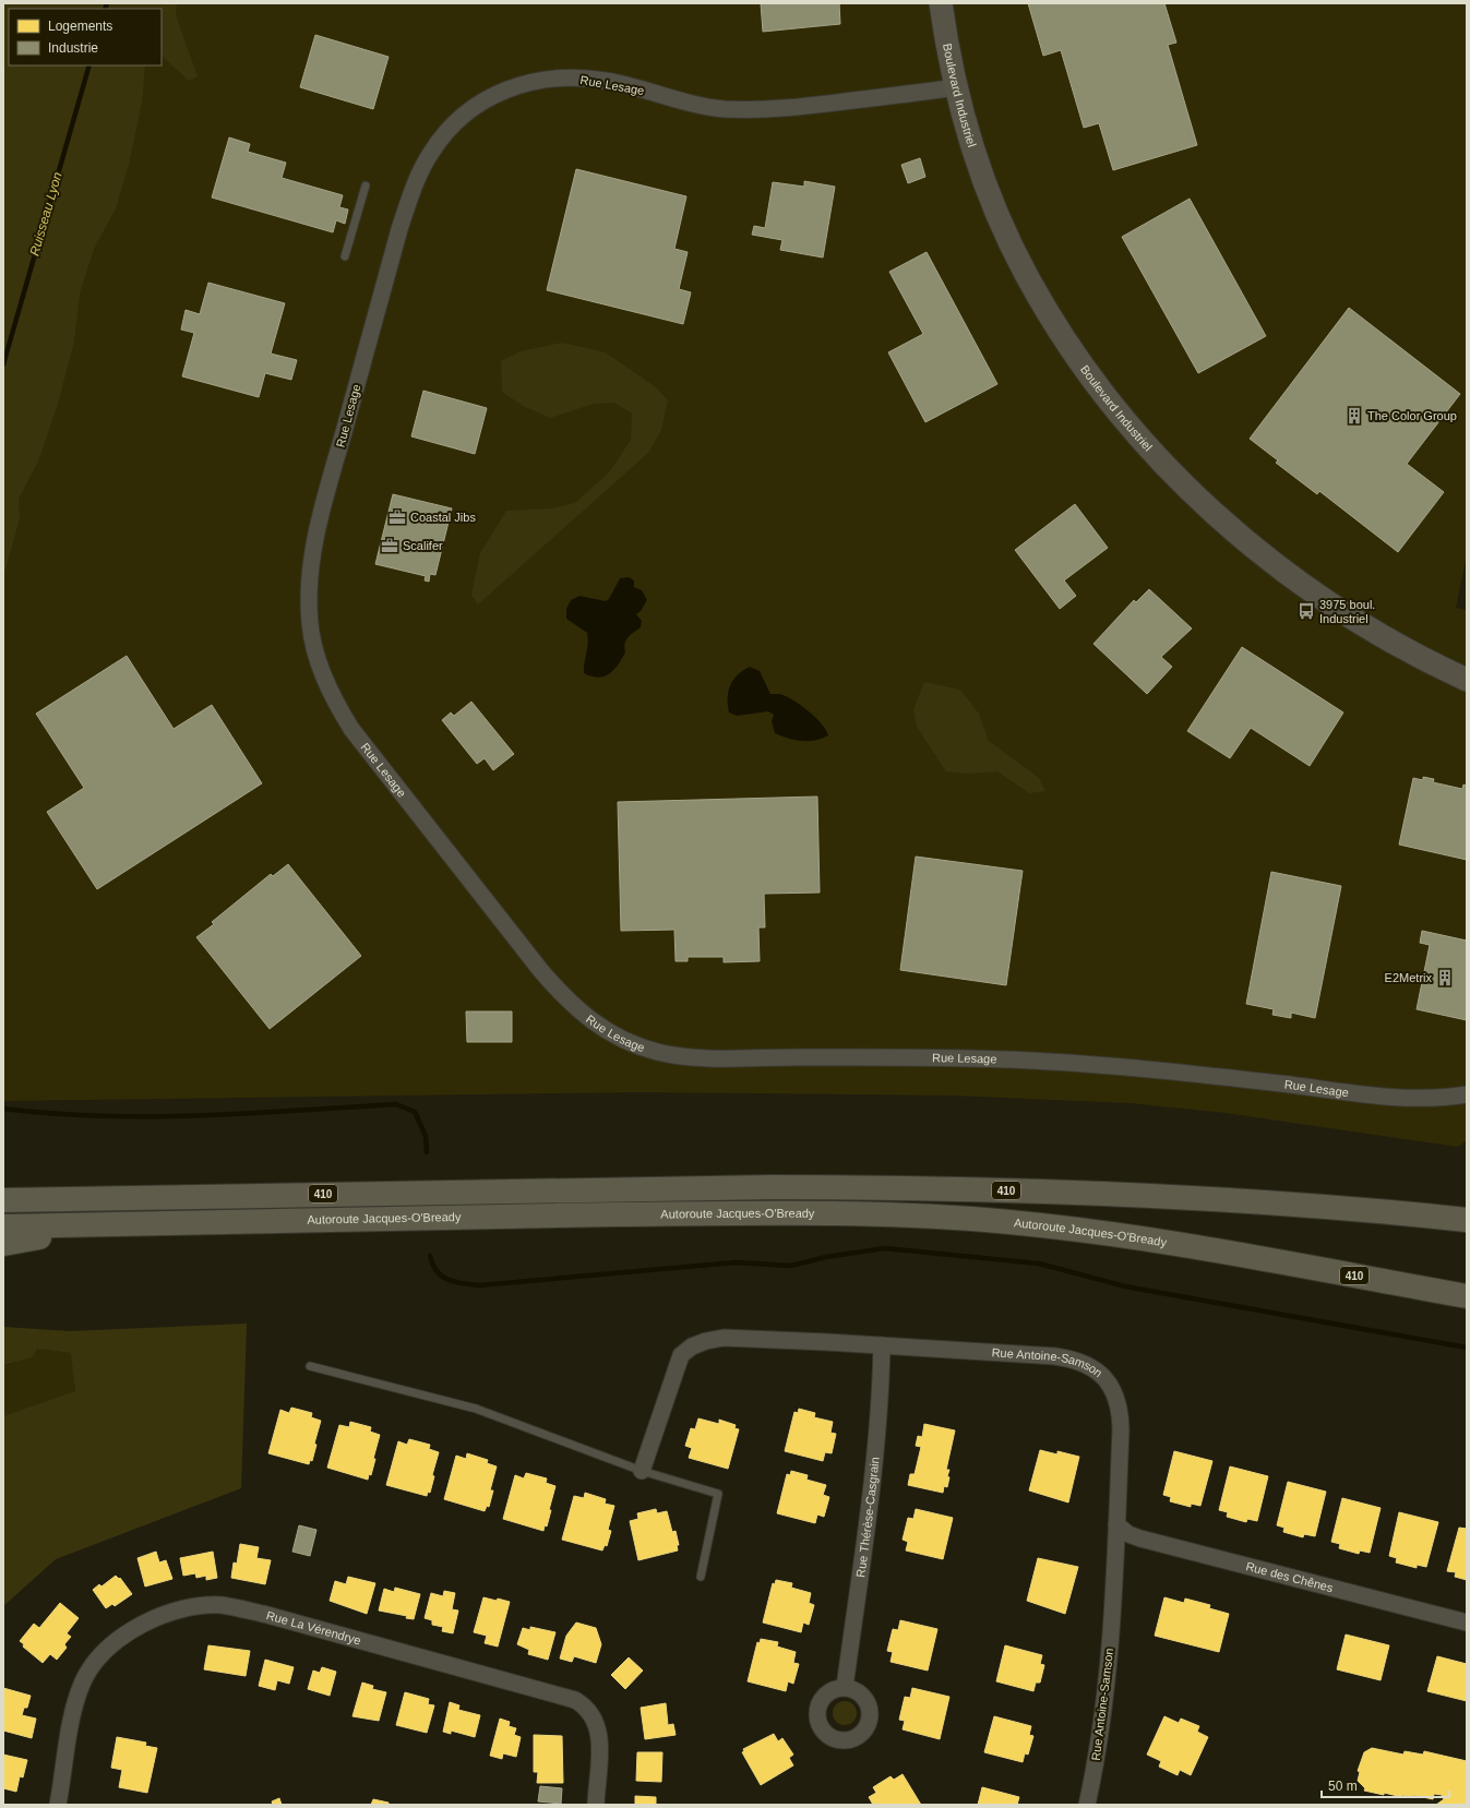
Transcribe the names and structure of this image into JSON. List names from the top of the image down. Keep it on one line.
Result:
{"streets":{"highway":["410","Autoroute Jacques-O'Bready"],"main road":["Boulevard Industriel"],"street":["Rue Lesage","Rue Antoine-Samson","Rue Thérèse-Casgrain","Rue des Chênes","Rue La Vérendrye"]},"crossings":[["Rue Lesage","Boulevard Industriel"],["Rue Antoine-Samson","Rue Thérèse-Casgrain"],["Rue Antoine-Samson","Rue des Chênes"]],"water":["Ruisseau Lyon"],"places":{"building":["The Color Group","E2Metrix"],"office":["Coastal Jibs","Scalifer"],"bus stop":["3975 boul. Industriel"]},"legend":["Logements","Industrie"],"scale_bar":"50 m"}
